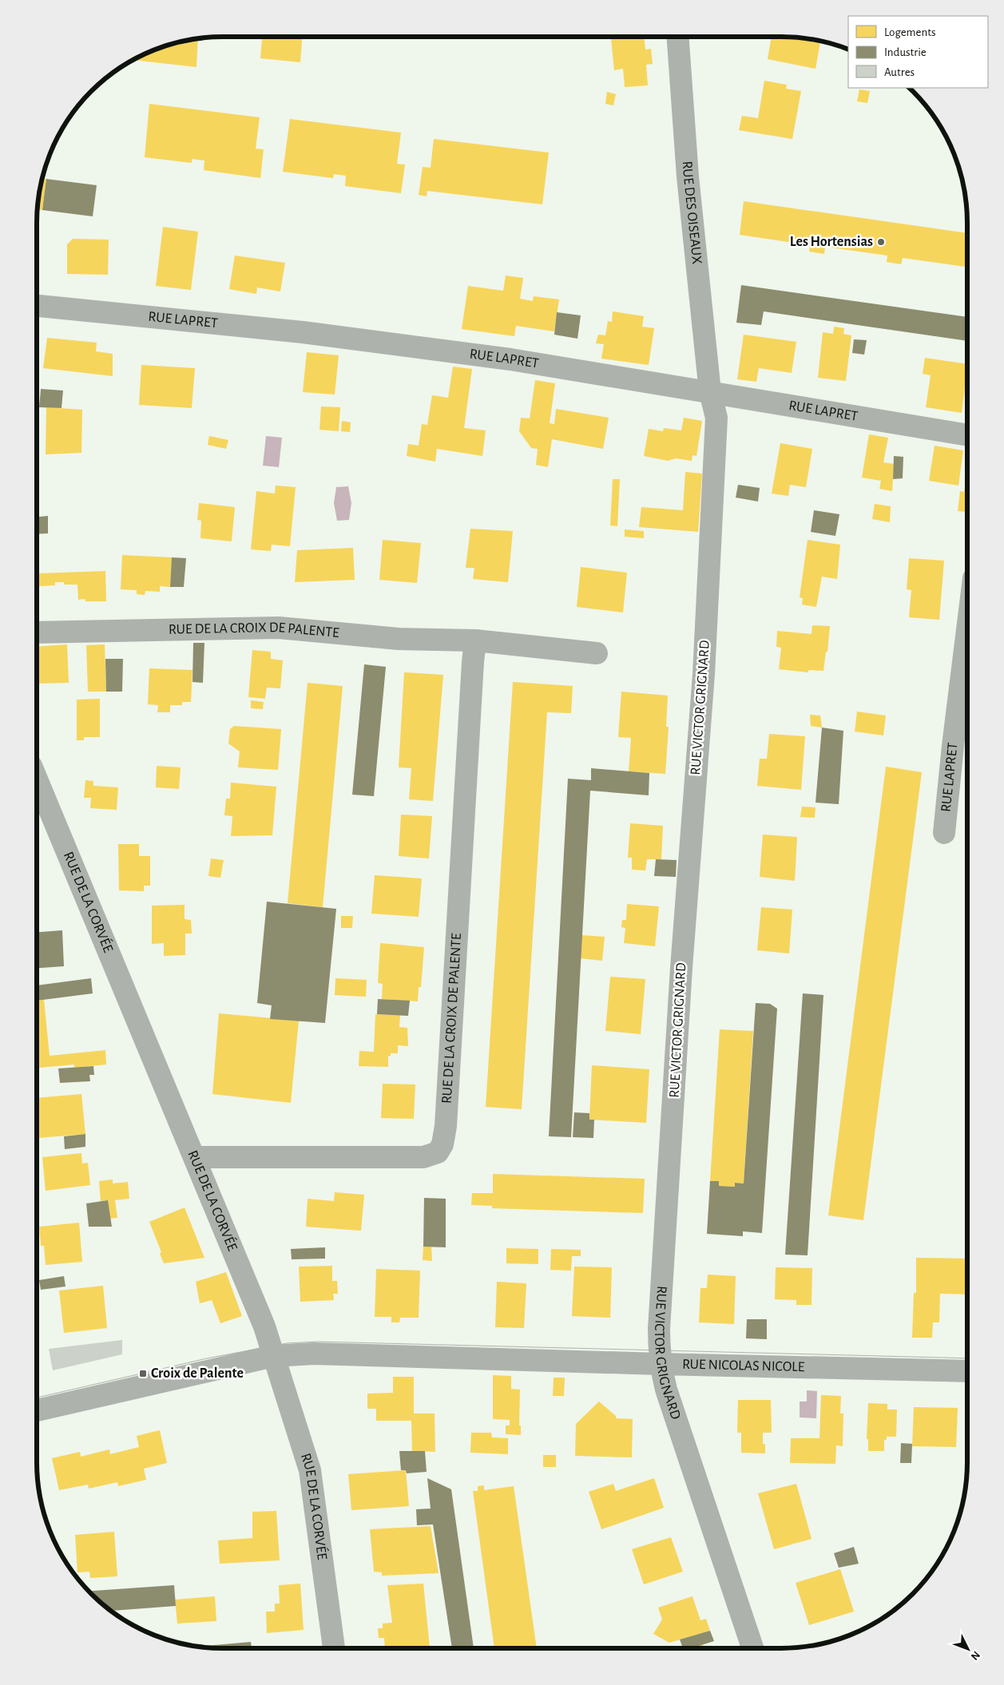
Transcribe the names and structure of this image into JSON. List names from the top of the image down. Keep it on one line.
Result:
{"streets":{"street":["RUE DES OISEAUX","RUE LAPRET","RUE DE LA CROIX DE PALENTE","RUE VICTOR GRIGNARD","RUE DE LA CORVÉE","RUE NICOLAS NICOLE"]},"crossings":[["RUE DES OISEAUX","RUE LAPRET"],["RUE DES OISEAUX","RUE VICTOR GRIGNARD"],["RUE LAPRET","RUE VICTOR GRIGNARD"],["RUE DE LA CROIX DE PALENTE","RUE DE LA CORVÉE"],["RUE VICTOR GRIGNARD","RUE NICOLAS NICOLE"],["RUE DE LA CORVÉE","RUE NICOLAS NICOLE"]],"places":{"other":["Les Hortensias"],"transit":["Croix de Palente"]},"legend":["Logements","Industrie","Autres"],"north":"bottom right"}
